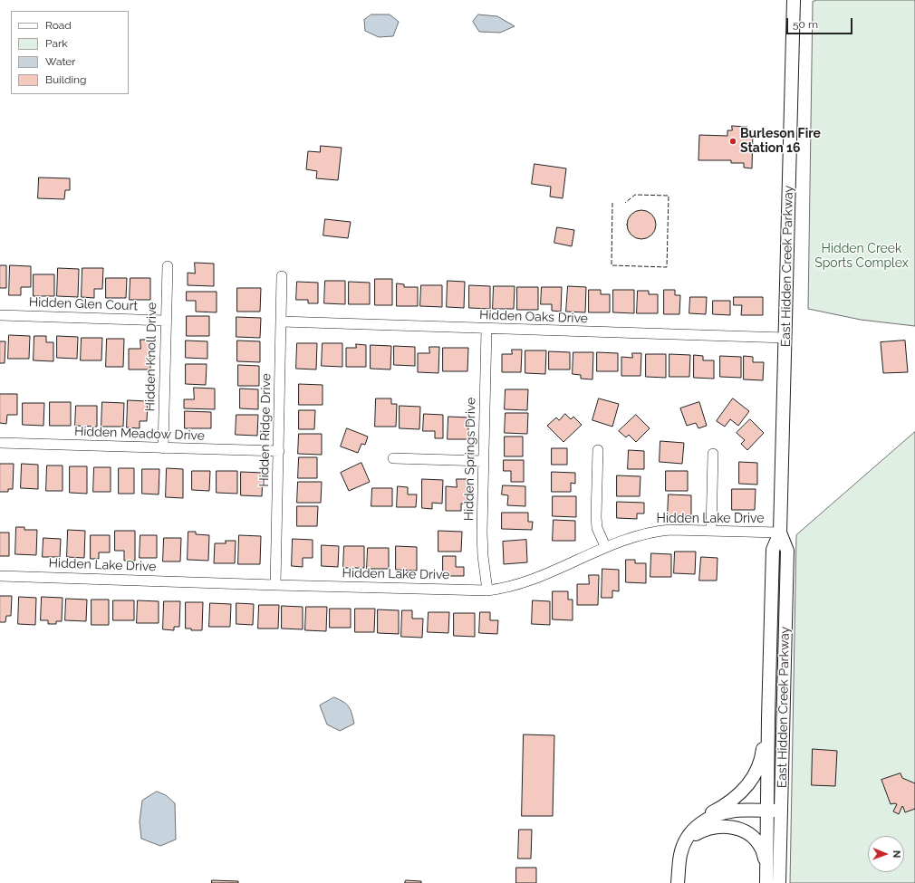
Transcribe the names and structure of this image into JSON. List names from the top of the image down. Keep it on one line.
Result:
{"streets":{"main road":["East Hidden Creek Parkway"],"street":["Hidden Glen Court","Hidden Oaks Drive","Hidden Knoll Drive","Hidden Ridge Drive","Hidden Meadow Drive","Hidden Springs Drive","Hidden Lake Drive"]},"crossings":[["East Hidden Creek Parkway","Hidden Oaks Drive"],["East Hidden Creek Parkway","Hidden Lake Drive"],["Hidden Glen Court","Hidden Knoll Drive"],["Hidden Oaks Drive","Hidden Ridge Drive"],["Hidden Oaks Drive","Hidden Springs Drive"],["Hidden Knoll Drive","Hidden Meadow Drive"],["Hidden Ridge Drive","Hidden Meadow Drive"],["Hidden Ridge Drive","Hidden Lake Drive"],["Hidden Springs Drive","Hidden Lake Drive"]],"parks":["Hidden Creek Sports Complex"],"places":["Burleson Fire Station 16"],"legend":["Road","Park","Water","Building"],"scale_bar":"50 m","north":"right"}
